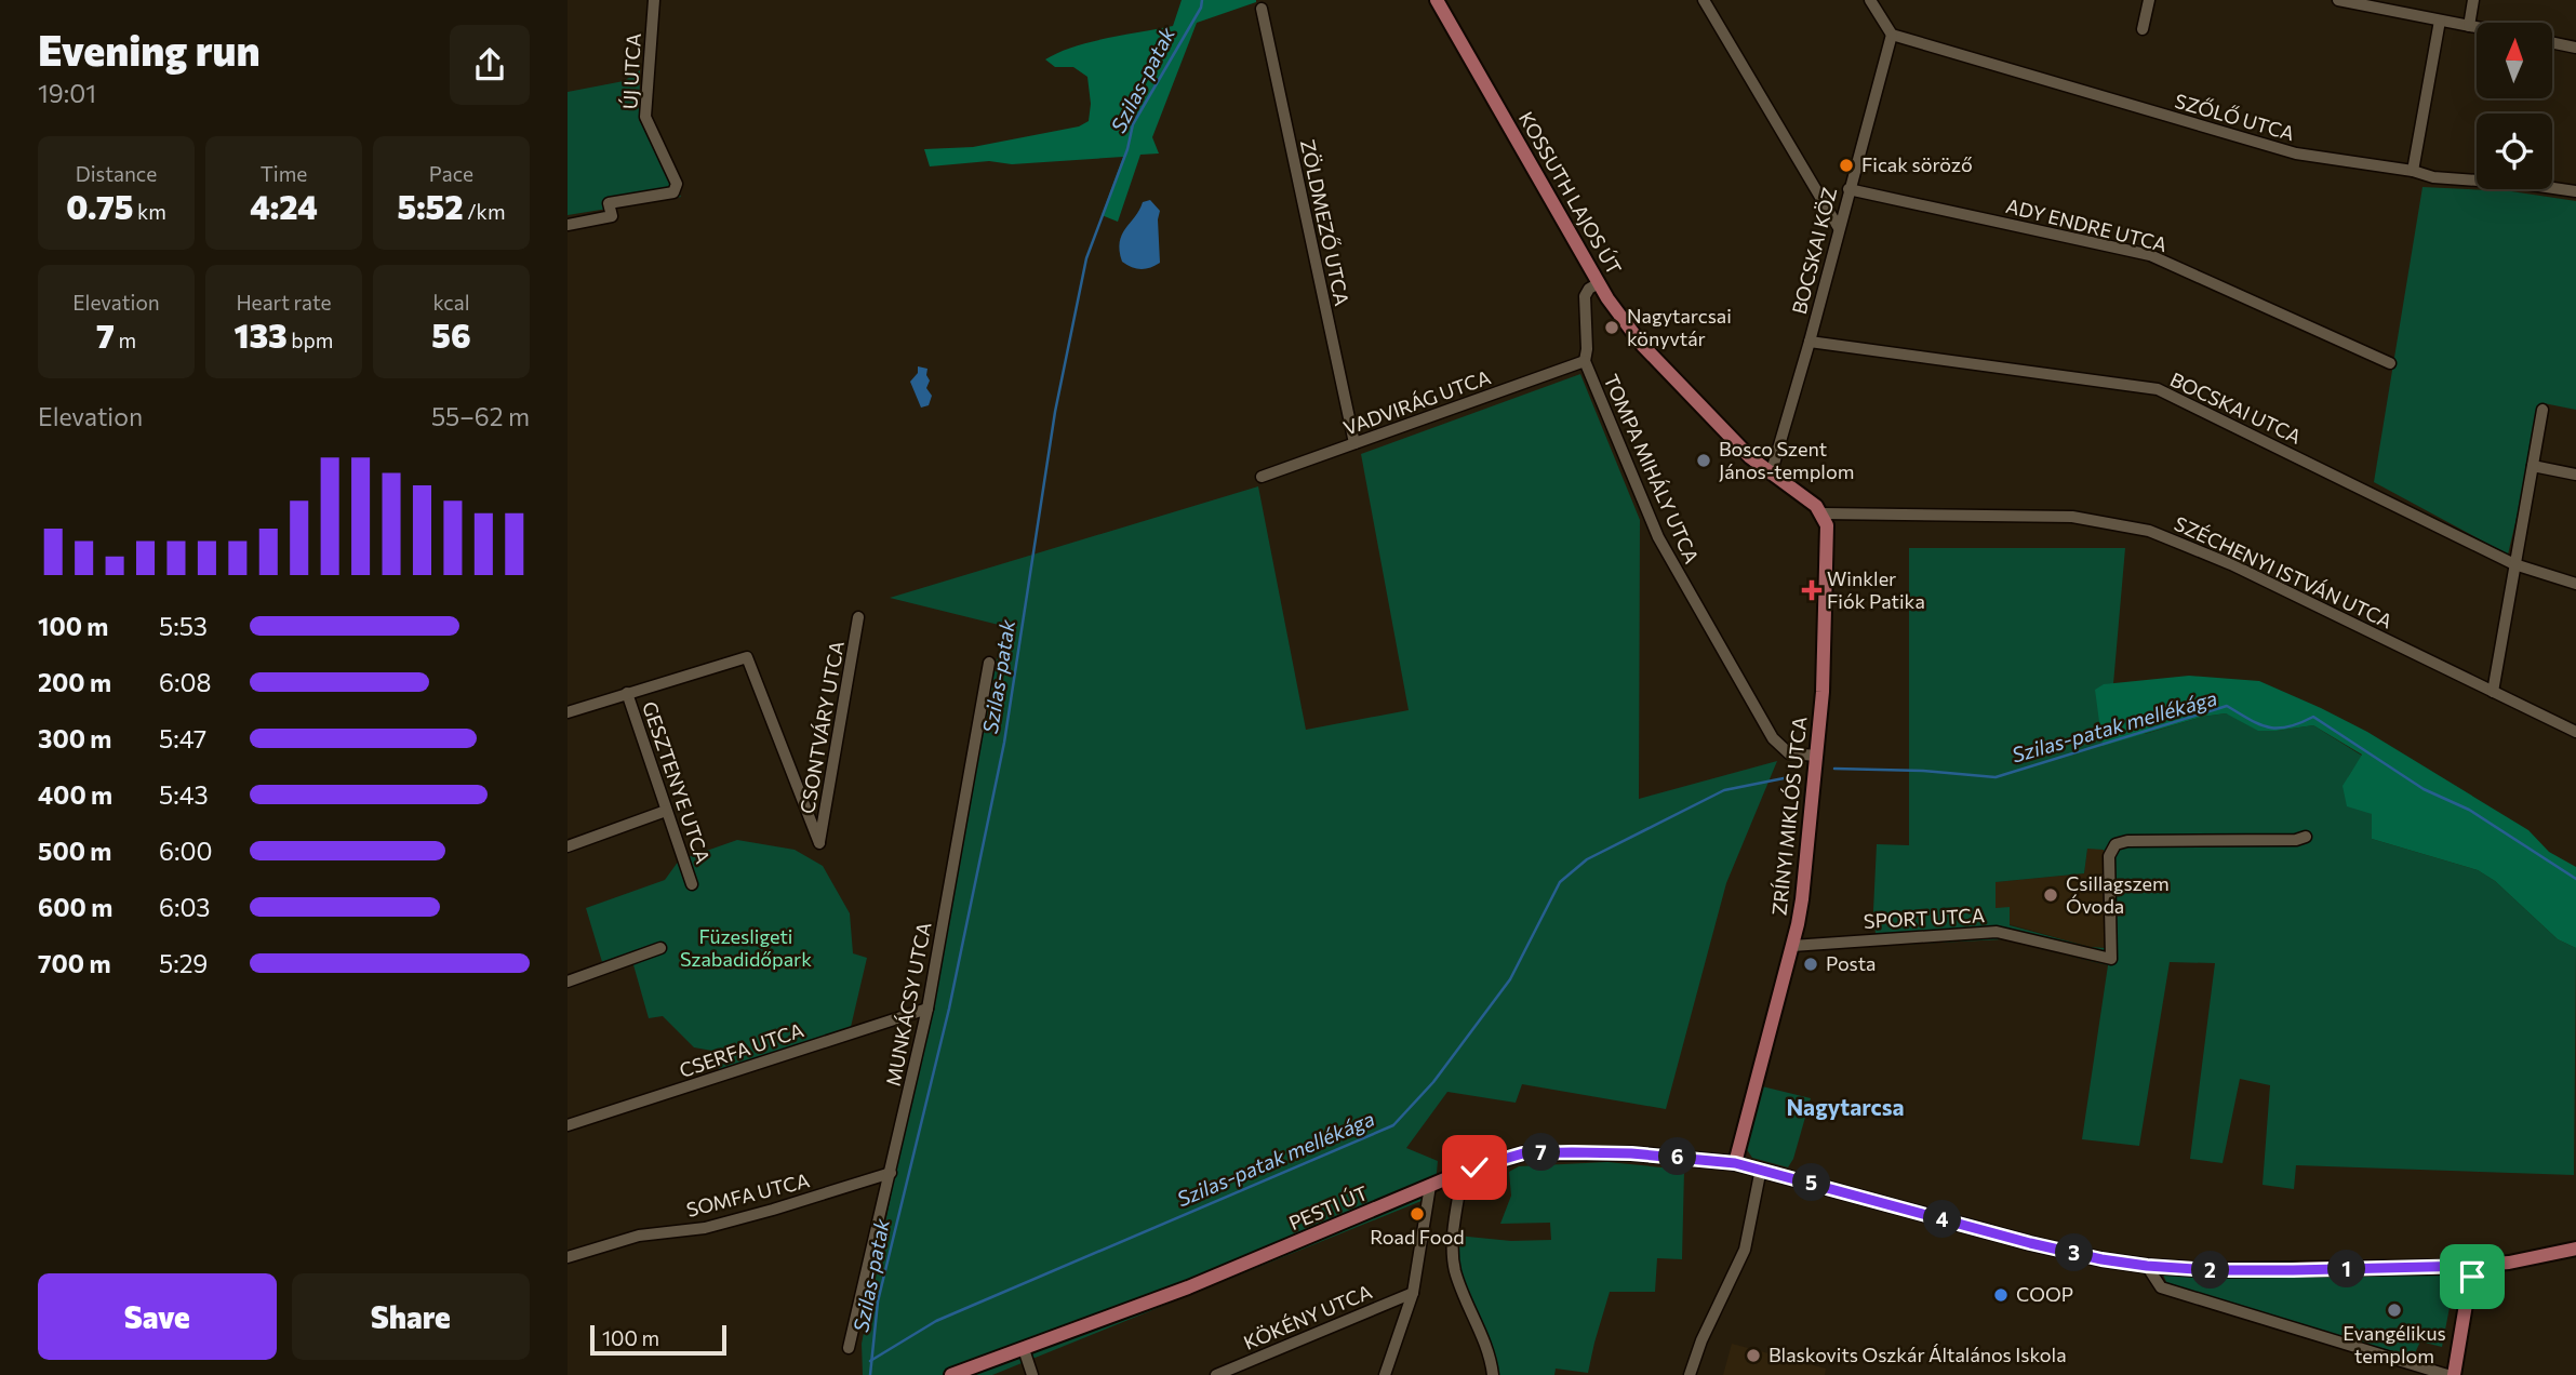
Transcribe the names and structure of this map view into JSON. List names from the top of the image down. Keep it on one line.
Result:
{"streets":{"main road":["KOSSUTH LAJOS ÚT","ZRÍNYI MIKLÓS UTCA","PESTI ÚT"],"street":["ÚJ UTCA","SZŐLŐ UTCA","ZÖLDMEZŐ UTCA","ADY ENDRE UTCA","BOCSKAI KÖZ","VADVIRÁG UTCA","BOCSKAI UTCA","TOMPA MIHÁLY UTCA","SZÉCHENYI ISTVÁN UTCA","CSONTVÁRY UTCA","GESZTENYE UTCA","SPORT UTCA","MUNKÁCSY UTCA","CSERFA UTCA","SOMFA UTCA","KÖKÉNY UTCA"]},"crossings":[["SZŐLŐ UTCA","BOCSKAI KÖZ"],["KOSSUTH LAJOS ÚT","BOCSKAI KÖZ"],["KOSSUTH LAJOS ÚT","TOMPA MIHÁLY UTCA"],["KOSSUTH LAJOS ÚT","SZÉCHENYI ISTVÁN UTCA"],["KOSSUTH LAJOS ÚT","ZRÍNYI MIKLÓS UTCA"],["ZÖLDMEZŐ UTCA","VADVIRÁG UTCA"],["ADY ENDRE UTCA","BOCSKAI KÖZ"],["BOCSKAI KÖZ","BOCSKAI UTCA"],["VADVIRÁG UTCA","TOMPA MIHÁLY UTCA"],["TOMPA MIHÁLY UTCA","ZRÍNYI MIKLÓS UTCA"],["SZÉCHENYI ISTVÁN UTCA","ZRÍNYI MIKLÓS UTCA"],["CSONTVÁRY UTCA","GESZTENYE UTCA"],["ZRÍNYI MIKLÓS UTCA","SPORT UTCA"],["ZRÍNYI MIKLÓS UTCA","PESTI ÚT"],["MUNKÁCSY UTCA","CSERFA UTCA"],["MUNKÁCSY UTCA","SOMFA UTCA"]],"districts":["Nagytarcsa"],"water":["Szilas-patak","Szilas-patak mellékága"],"parks":["Füzesligeti Szabadidőpark"],"places":{"other":["Ficak söröző","Nagytarcsai könyvtár","Bosco Szent János-templom","Csillagszem Óvoda","Posta","Road Food","COOP","Evangélikus templom","Blaskovits Oszkár Általános Iskola"],"health":["Winkler Fiók Patika"]},"scale_bar":"100 m","north":"top","page":{"heading":["Evening run","19:01"],"stats":[["Distance","0.75 km"],["Time","4:24"],["Pace","5:52 /km"],["Elevation","7 m"],["Heart rate","133 bpm"],["kcal","56"]],"chart":["Elevation","55–62 m"],"list":[{"name":"100 m","note":"5:53"},{"name":"200 m","note":"6:08"},{"name":"300 m","note":"5:47"},{"name":"400 m","note":"5:43"},{"name":"500 m","note":"6:00"},{"name":"600 m","note":"6:03"},{"name":"700 m","note":"5:29"}],"pins":["7","6","5","4","3","1","2"],"buttons":["Save","Share"],"scale":"100 m"}}
